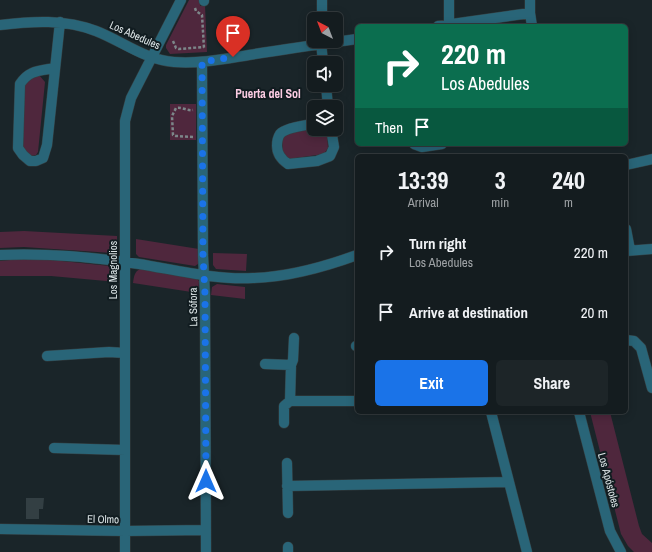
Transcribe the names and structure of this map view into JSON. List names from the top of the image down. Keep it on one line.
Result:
{"streets":{"street":["Los Abedules","Los Magnolios","La Sófora","Los Apóstoles","El Olmo"]},"crossings":[["Los Abedules","Los Magnolios"],["Los Abedules","La Sófora"],["Los Magnolios","El Olmo"],["La Sófora","El Olmo"]],"districts":["Puerta del Sol"],"north":"top left","page":{"turn":["220 m","Los Abedules"],"then":"Then","eta":["13:39","Arrival","3","min","240","m"],"list":[{"name":"Turn right","note":"Los Abedules","value":"220 m"},{"name":"Arrive at destination","value":"20 m"}],"buttons":["Exit","Share"]}}
